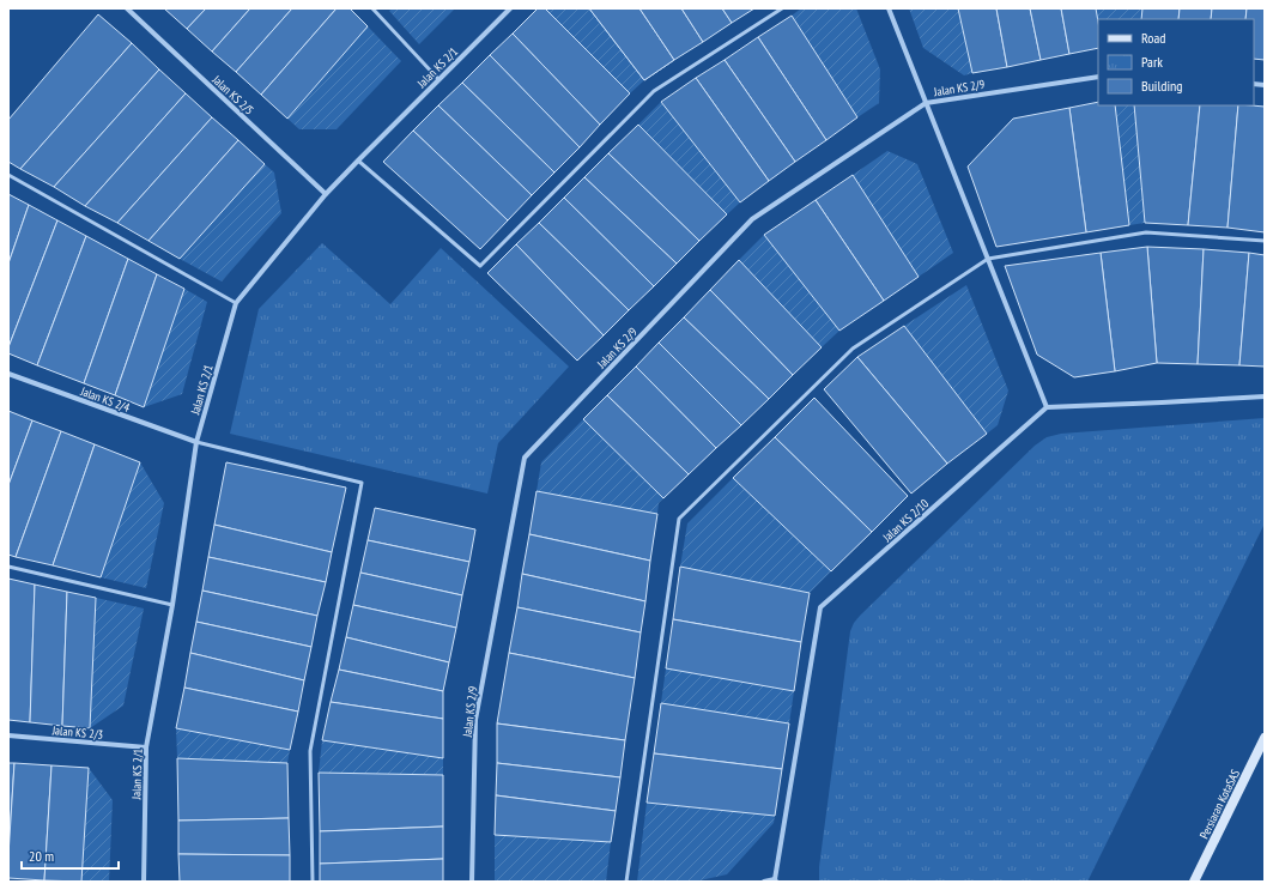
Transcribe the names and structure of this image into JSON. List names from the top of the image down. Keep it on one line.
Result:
{"streets":{"main road":["Persiaran KotaSAS"],"street":["Jalan KS 2/1","Jalan KS 2/9","Jalan KS 2/5","Jalan KS 2/4","Jalan KS 2/10","Jalan KS 2/3"]},"crossings":[["Jalan KS 2/1","Jalan KS 2/5"],["Jalan KS 2/1","Jalan KS 2/4"],["Jalan KS 2/1","Jalan KS 2/3"]],"legend":["Road","Park","Building"],"scale_bar":"20 m"}
